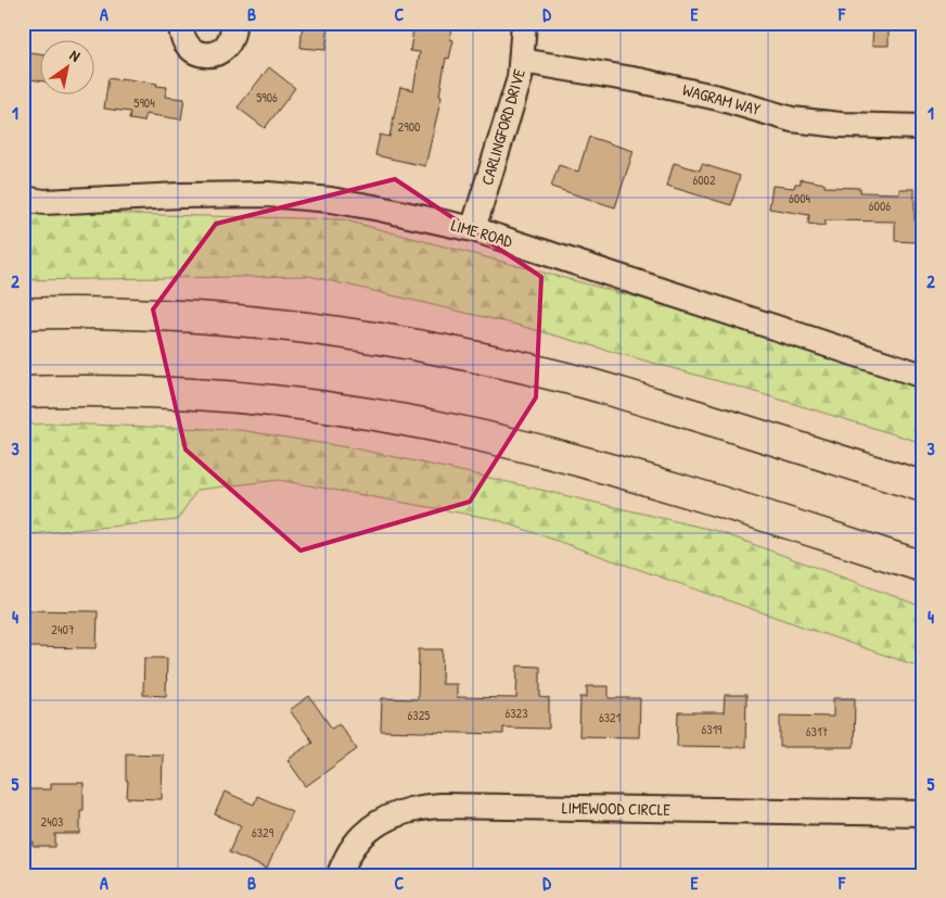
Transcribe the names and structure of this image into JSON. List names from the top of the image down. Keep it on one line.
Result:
{"streets":{"street":["WAGRAM WAY","CARLINGFORD DRIVE","LIME ROAD","LIMEWOOD CIRCLE"]},"crossings":[["WAGRAM WAY","CARLINGFORD DRIVE"],["CARLINGFORD DRIVE","LIME ROAD"]],"house_numbers":["5906","5904","2900","6002","6004","6006","2407","6323","6325","6321","6319","6317","2403","6329"],"north":"top right","grid":{"columns":["A","B","C","D","E","F"],"rows":["1","2","3","4","5"]}}
